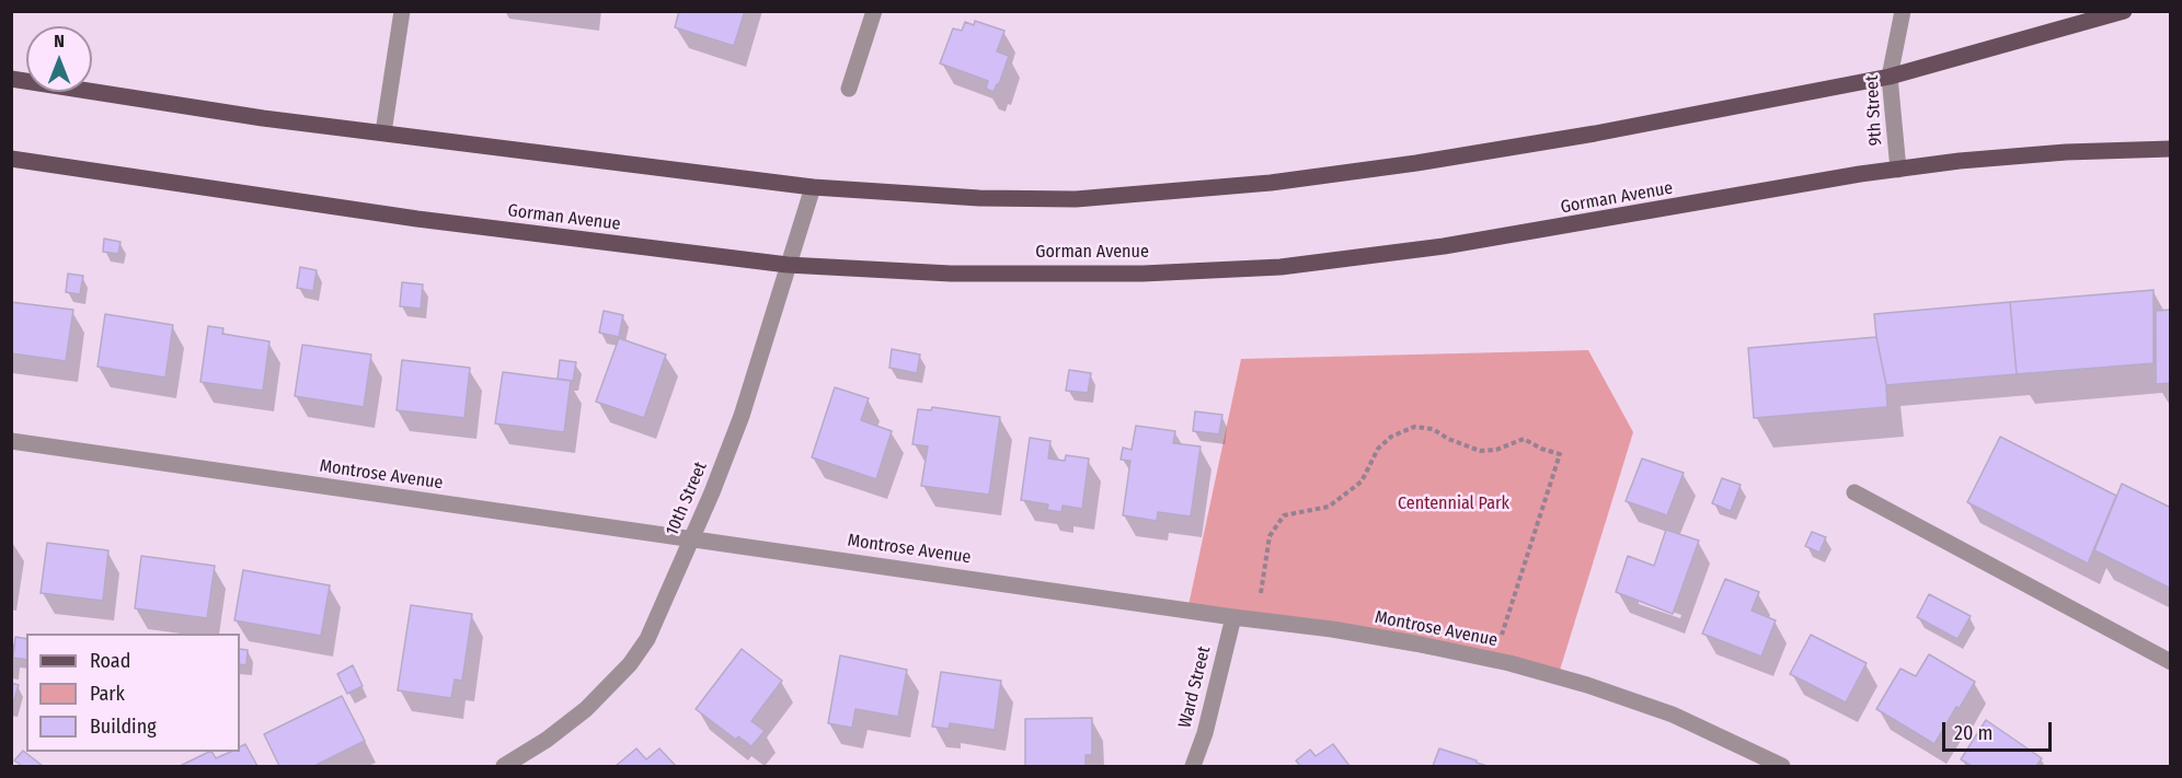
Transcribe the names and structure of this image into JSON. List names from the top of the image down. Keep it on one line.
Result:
{"streets":{"main road":["Gorman Avenue"],"street":["9th Street","Montrose Avenue","10th Street","Ward Street"]},"crossings":[["9th Street","Gorman Avenue"],["Gorman Avenue","10th Street"],["Montrose Avenue","10th Street"],["Montrose Avenue","Ward Street"]],"parks":["Centennial Park"],"legend":["Road","Park","Building"],"scale_bar":"20 m","north":"top"}
